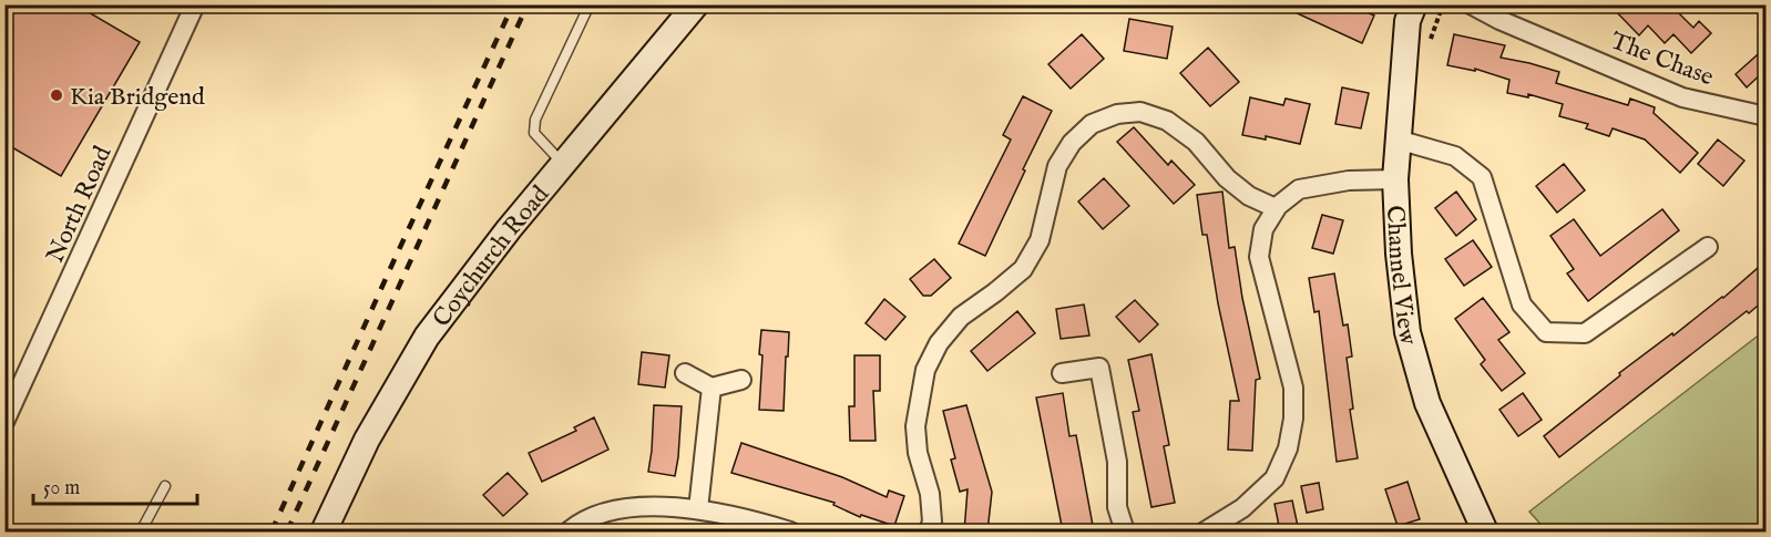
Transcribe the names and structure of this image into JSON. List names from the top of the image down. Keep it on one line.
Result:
{"streets":{"main road":["Coychurch Road","Channel View"],"street":["The Chase","North Road"]},"places":["Kia Bridgend"],"scale_bar":"50 m"}
